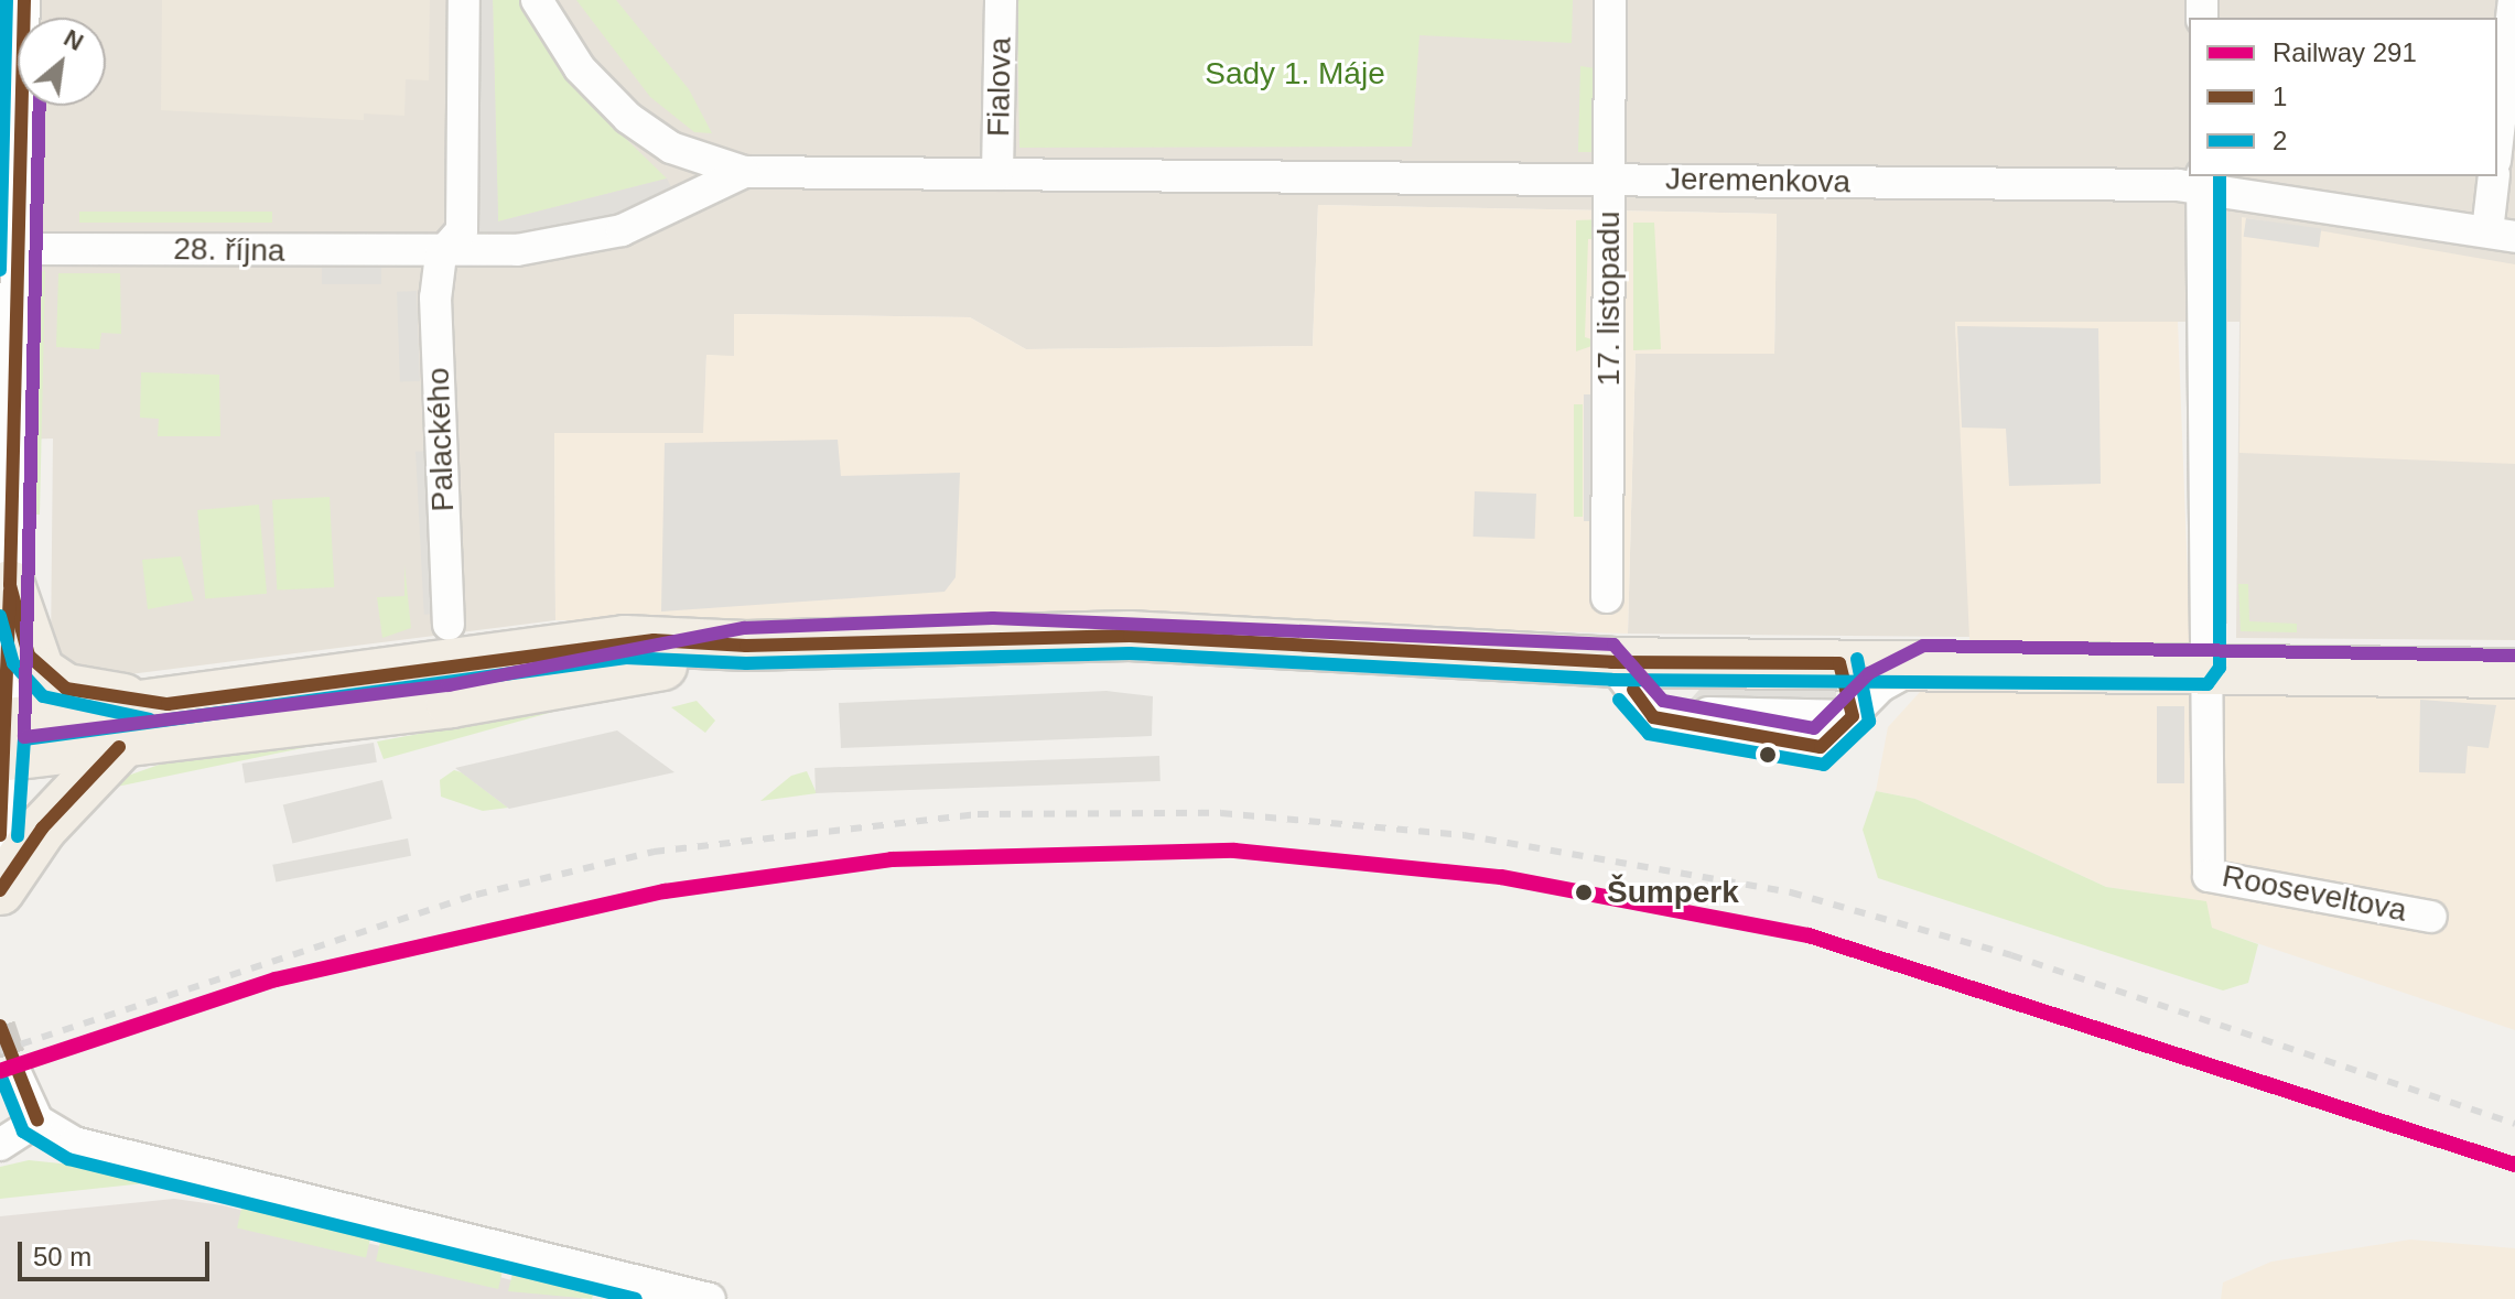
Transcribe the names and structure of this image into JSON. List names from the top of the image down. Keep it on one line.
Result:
{"streets":{"street":["Fialova","Jeremenkova","28. října","17. listopadu","Palackého","Rooseveltova"]},"crossings":[["Fialova","Jeremenkova"],["Jeremenkova","28. října"],["Jeremenkova","17. listopadu"],["Jeremenkova","Rooseveltova"],["28. října","Palackého"]],"parks":["Sady 1. Máje"],"places":["Šumperk"],"lines":["transit line 1","transit line 2","rail line 291"],"legend":["Railway 291","1","2"],"scale_bar":"50 m","north":"top right"}
